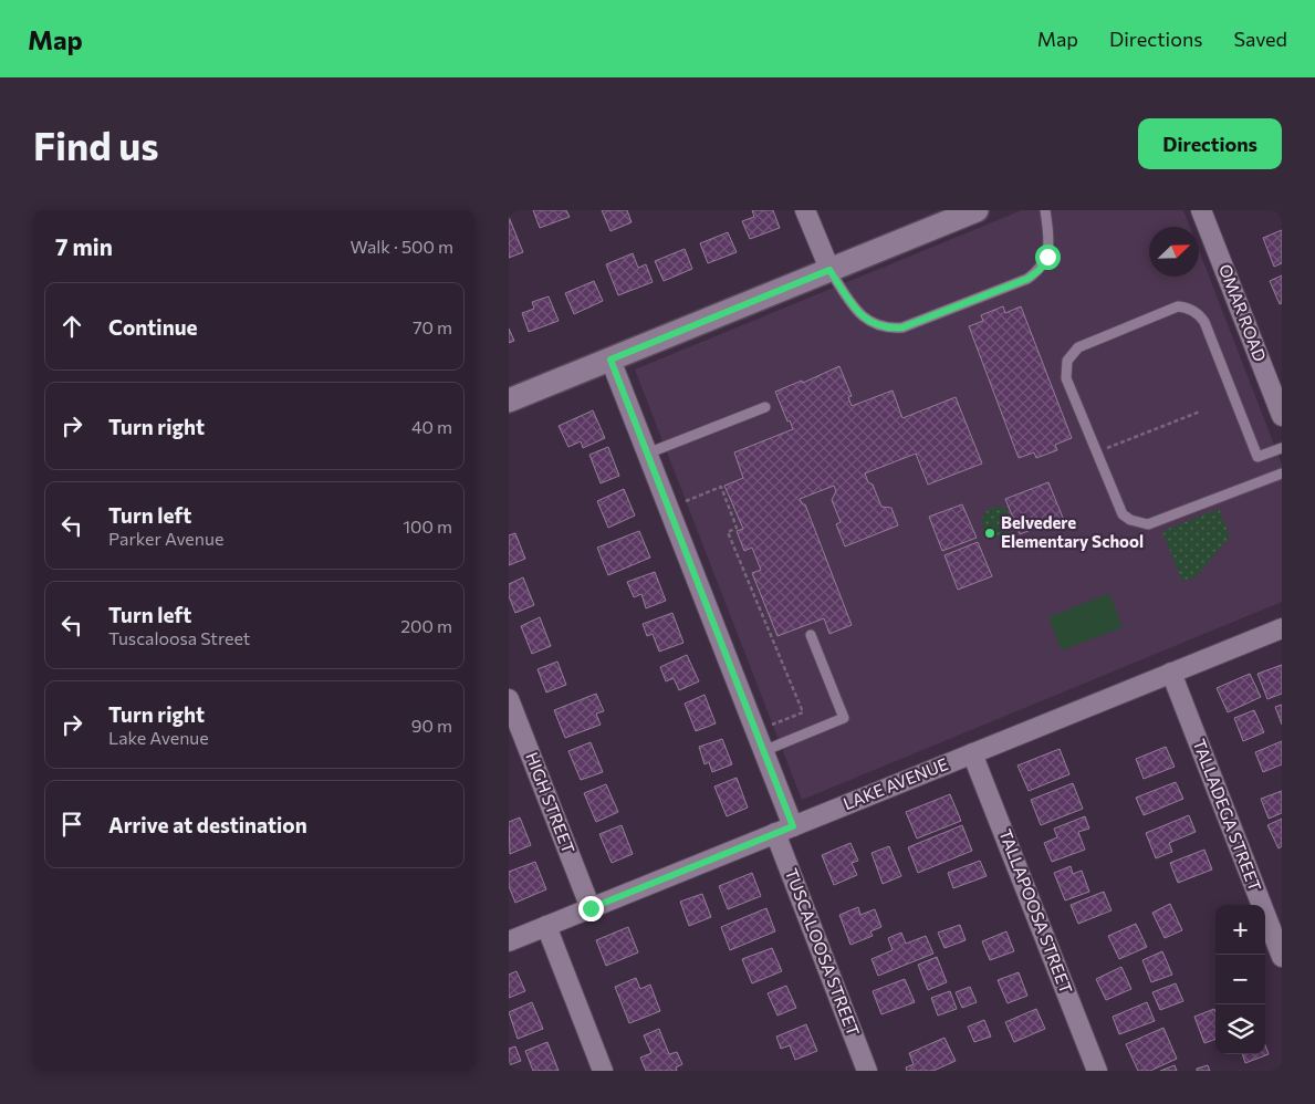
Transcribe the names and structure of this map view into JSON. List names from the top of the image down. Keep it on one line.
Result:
{"streets":{"street":["OMAR ROAD","LAKE AVENUE","HIGH STREET","TALLADEGA STREET","TALLAPOOSA STREET","TUSCALOOSA STREET"]},"crossings":[["LAKE AVENUE","HIGH STREET"],["LAKE AVENUE","TALLADEGA STREET"],["LAKE AVENUE","TALLAPOOSA STREET"],["LAKE AVENUE","TUSCALOOSA STREET"]],"places":["Belvedere Elementary School"],"north":"top right","page":{"header":"Map","nav":["Map","Directions","Saved"],"buttons":"Directions","title":"Find us","heading":["7 min","Walk · 500 m"],"list":[["Continue","70 m"],["Turn right","40 m"],["Turn left","Parker Avenue","100 m"],["Turn left","Tuscaloosa Street","200 m"],["Turn right","Lake Avenue","90 m"],"Arrive at destination"],"map_buttons":["+","−"]}}
